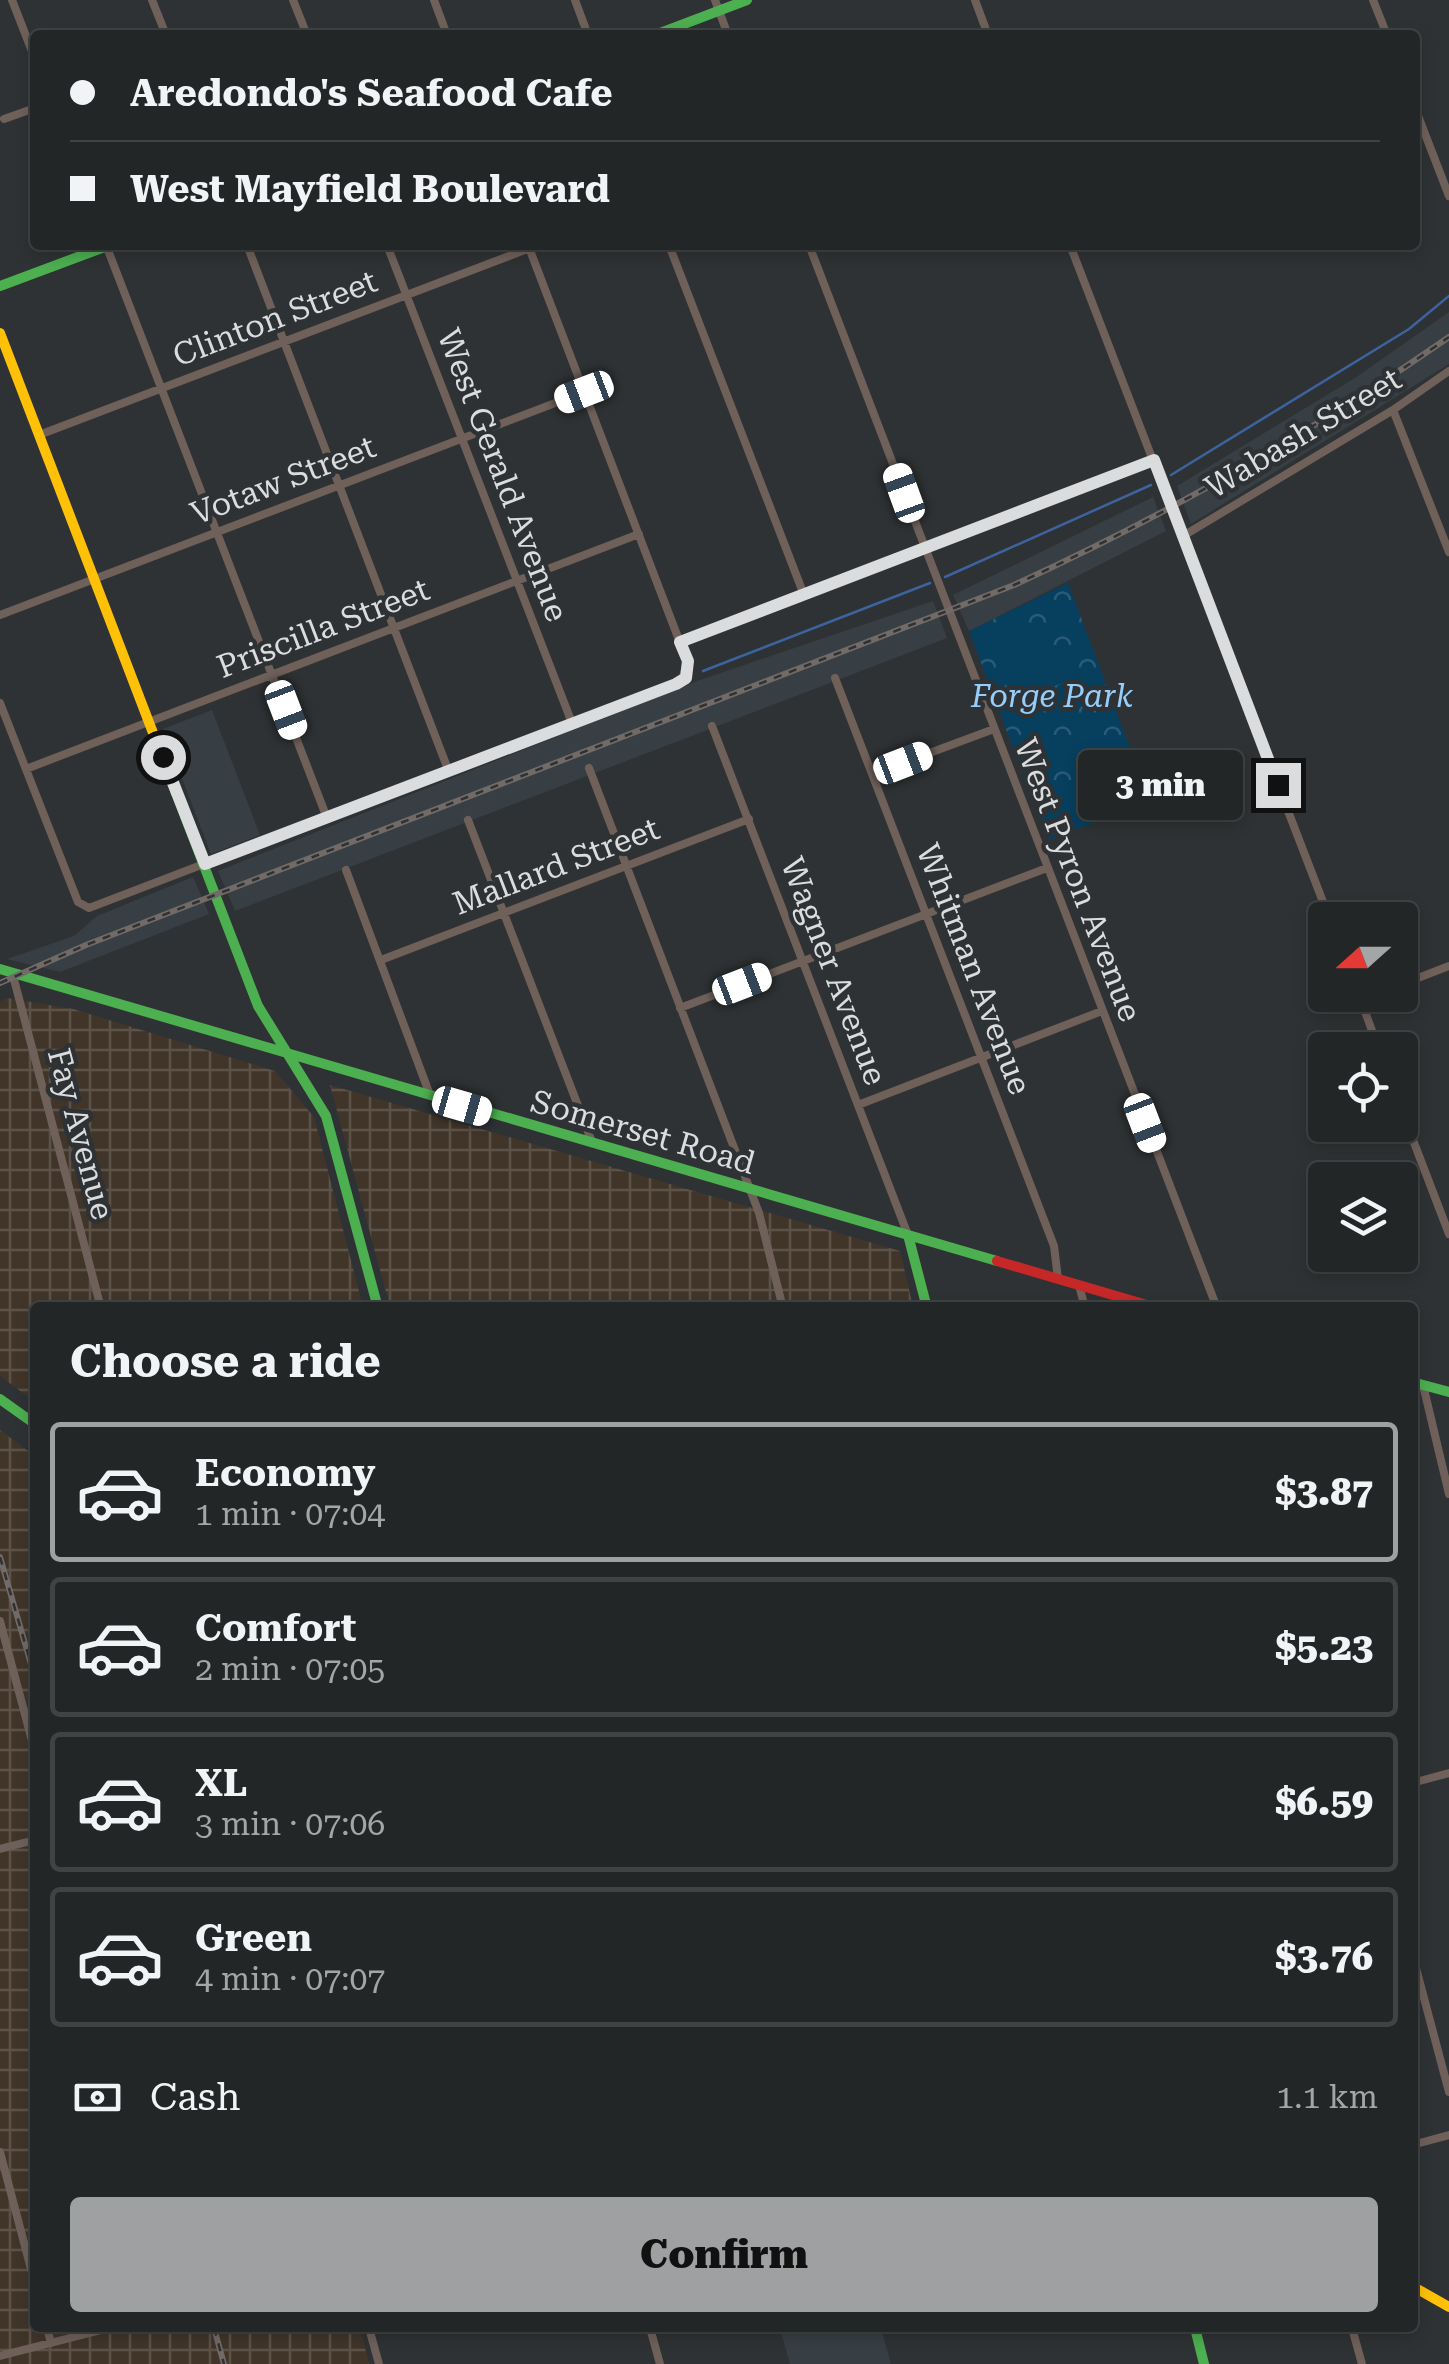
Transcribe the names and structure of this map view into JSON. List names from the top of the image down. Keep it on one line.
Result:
{"streets":{"main road":["Somerset Road"],"street":["Clinton Street","Wabash Street","West Gerald Avenue","Votaw Street","Priscilla Street","Mallard Street","West Pyron Avenue","Whitman Avenue","Wagner Avenue","Fay Avenue"]},"crossings":[["Clinton Street","West Gerald Avenue"],["Wabash Street","West Pyron Avenue"],["West Gerald Avenue","Votaw Street"],["West Gerald Avenue","Priscilla Street"],["Mallard Street","Wagner Avenue"],["Whitman Avenue","Somerset Road"],["Wagner Avenue","Somerset Road"],["Somerset Road","Fay Avenue"]],"parks":["Forge Park"],"north":"left","page":{"banner":["Aredondo's Seafood Cafe","West Mayfield Boulevard"],"bubble":"3 min","heading":"Choose a ride","list":[{"name":"Economy","note":"1 min · 07:04","value":"$3.87"},{"name":"Comfort","note":"2 min · 07:05","value":"$5.23"},{"name":"XL","note":"3 min · 07:06","value":"$6.59"},{"name":"Green","note":"4 min · 07:07","value":"$3.76"}],"pay":["Cash","1.1 km"],"buttons":"Confirm"}}
